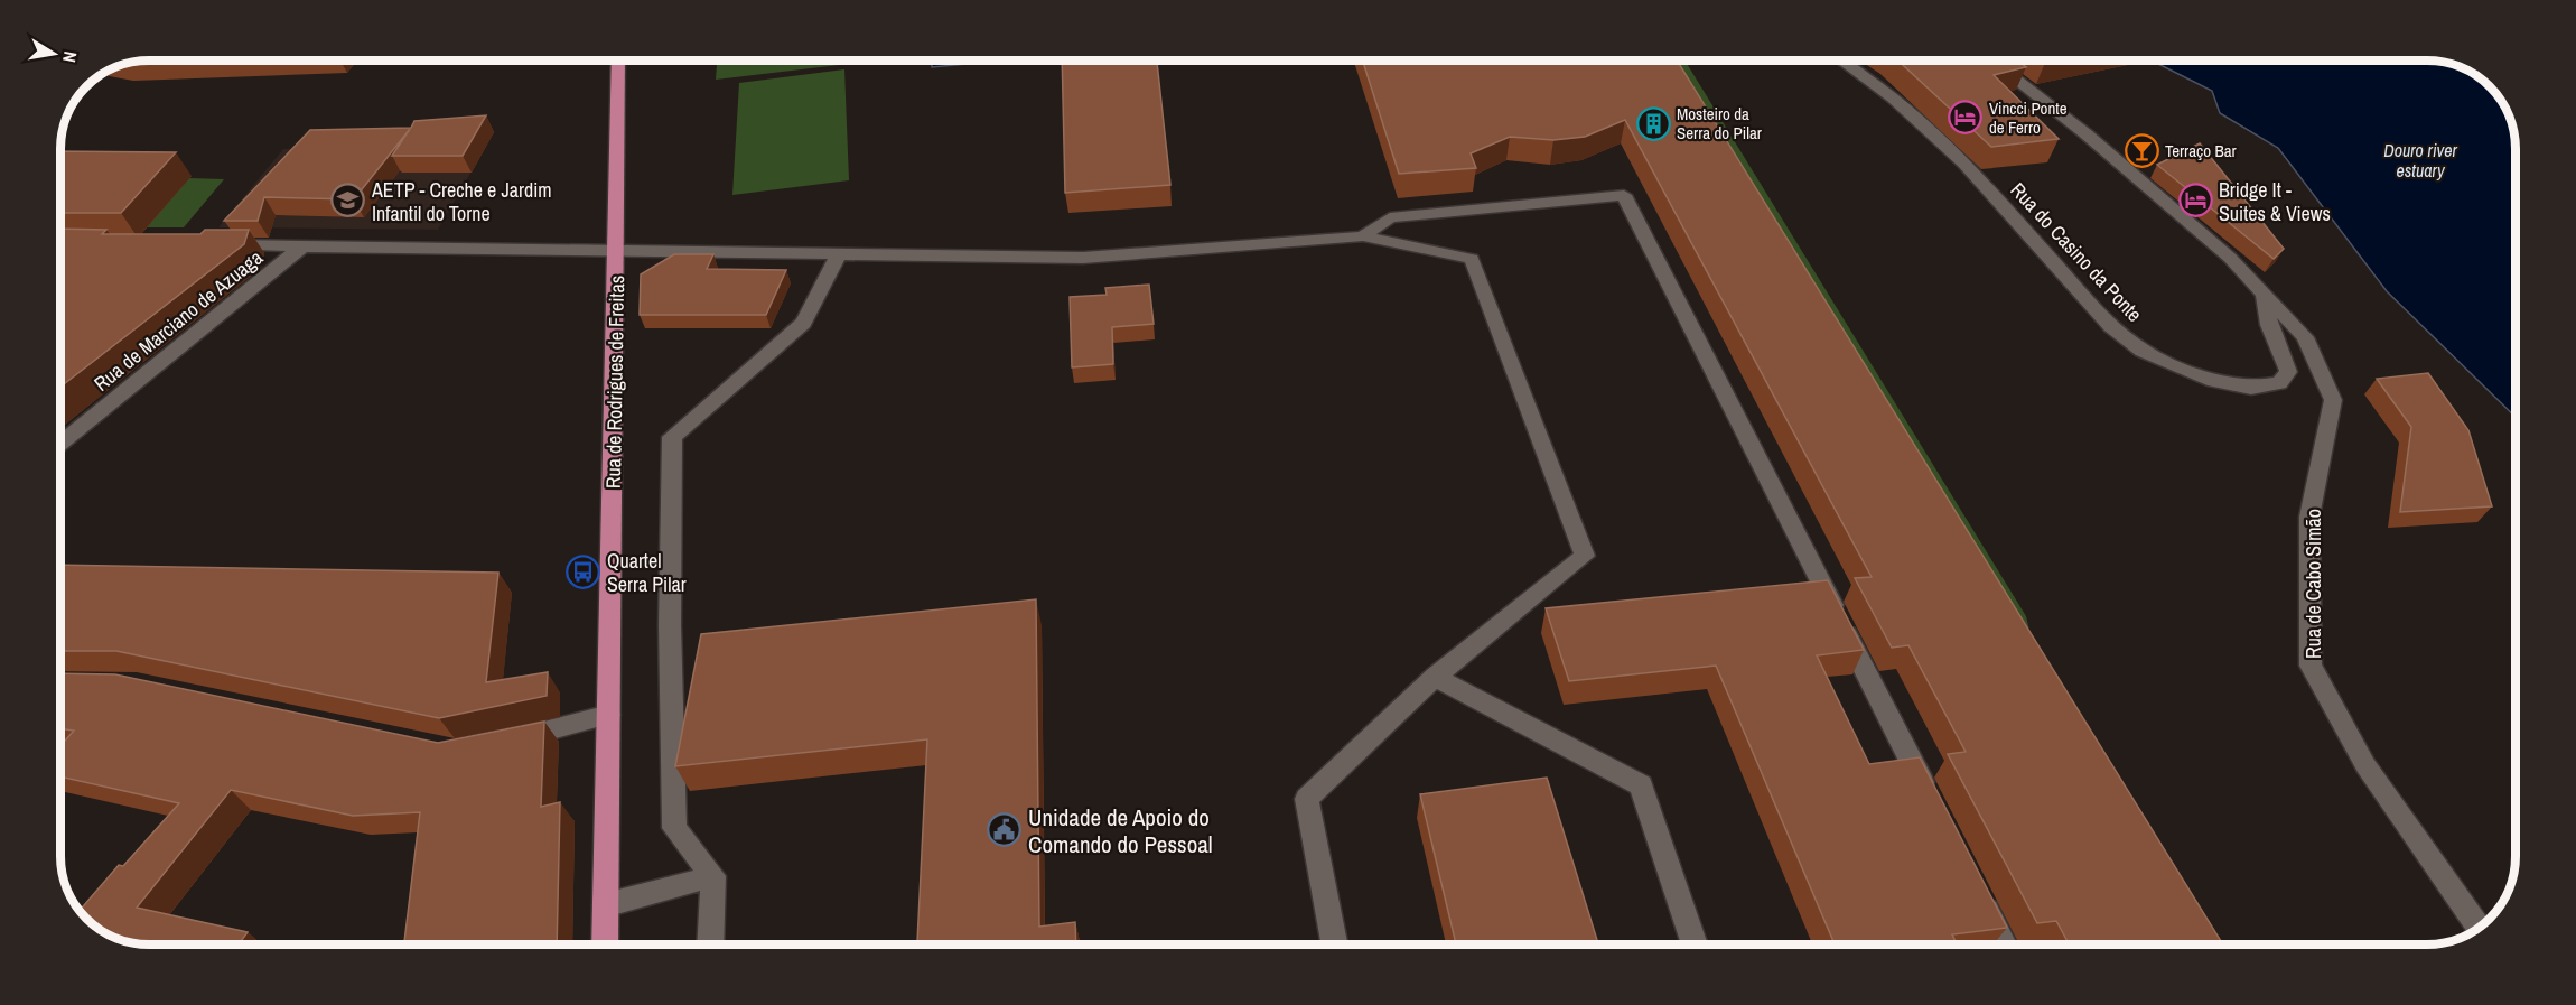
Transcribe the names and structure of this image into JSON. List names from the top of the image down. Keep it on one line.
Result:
{"streets":{"main road":["Rua de Rodrigues de Freitas"],"street":["Rua do Casino da Ponte","Rua de Marciano de Azuaga","Rua de Cabo Simão"]},"crossings":[["Rua do Casino da Ponte","Rua de Cabo Simão"]],"water":["Douro river estuary"],"places":{"hotel":["Vincci Ponte de Ferro","Bridge It - Suites & Views"],"building":["Mosteiro da Serra do Pilar"],"bar":["Terraço Bar"],"school or university":["AETP - Creche e Jardim Infantil do Torne"],"bus stop":["Quartel Serra Pilar"],"public building":["Unidade de Apoio do Comando do Pessoal"]},"north":"right"}
